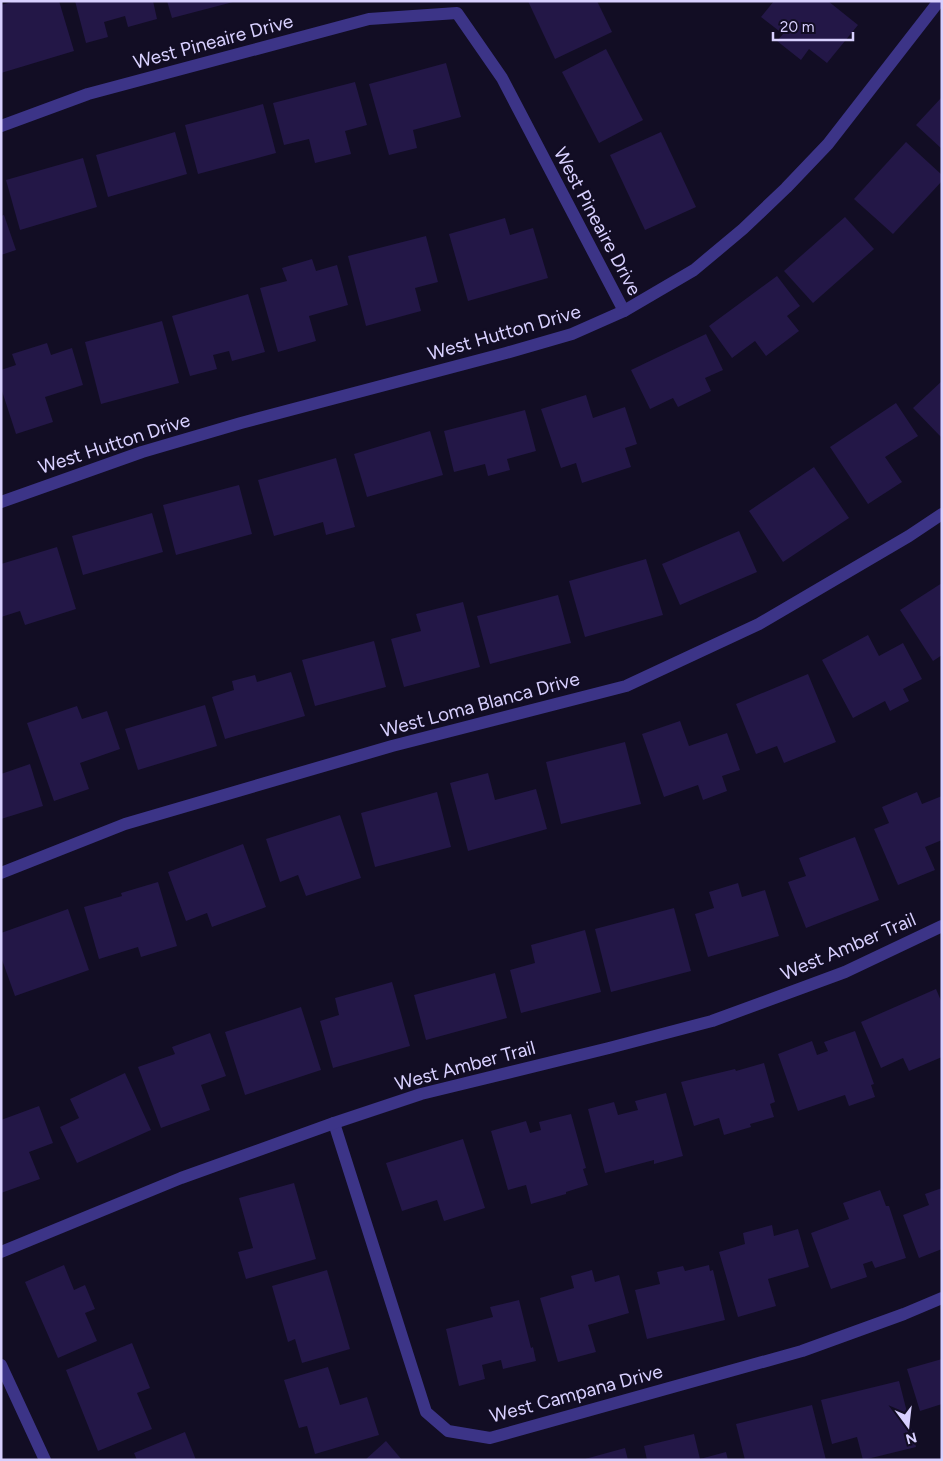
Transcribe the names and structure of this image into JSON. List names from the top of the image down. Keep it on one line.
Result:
{"streets":{"street":["West Pineaire Drive","West Hutton Drive","West Loma Blanca Drive","West Amber Trail","West Campana Drive"]},"crossings":[["West Pineaire Drive","West Hutton Drive"],["West Amber Trail","West Campana Drive"]],"scale_bar":"20 m","north":"bottom"}
